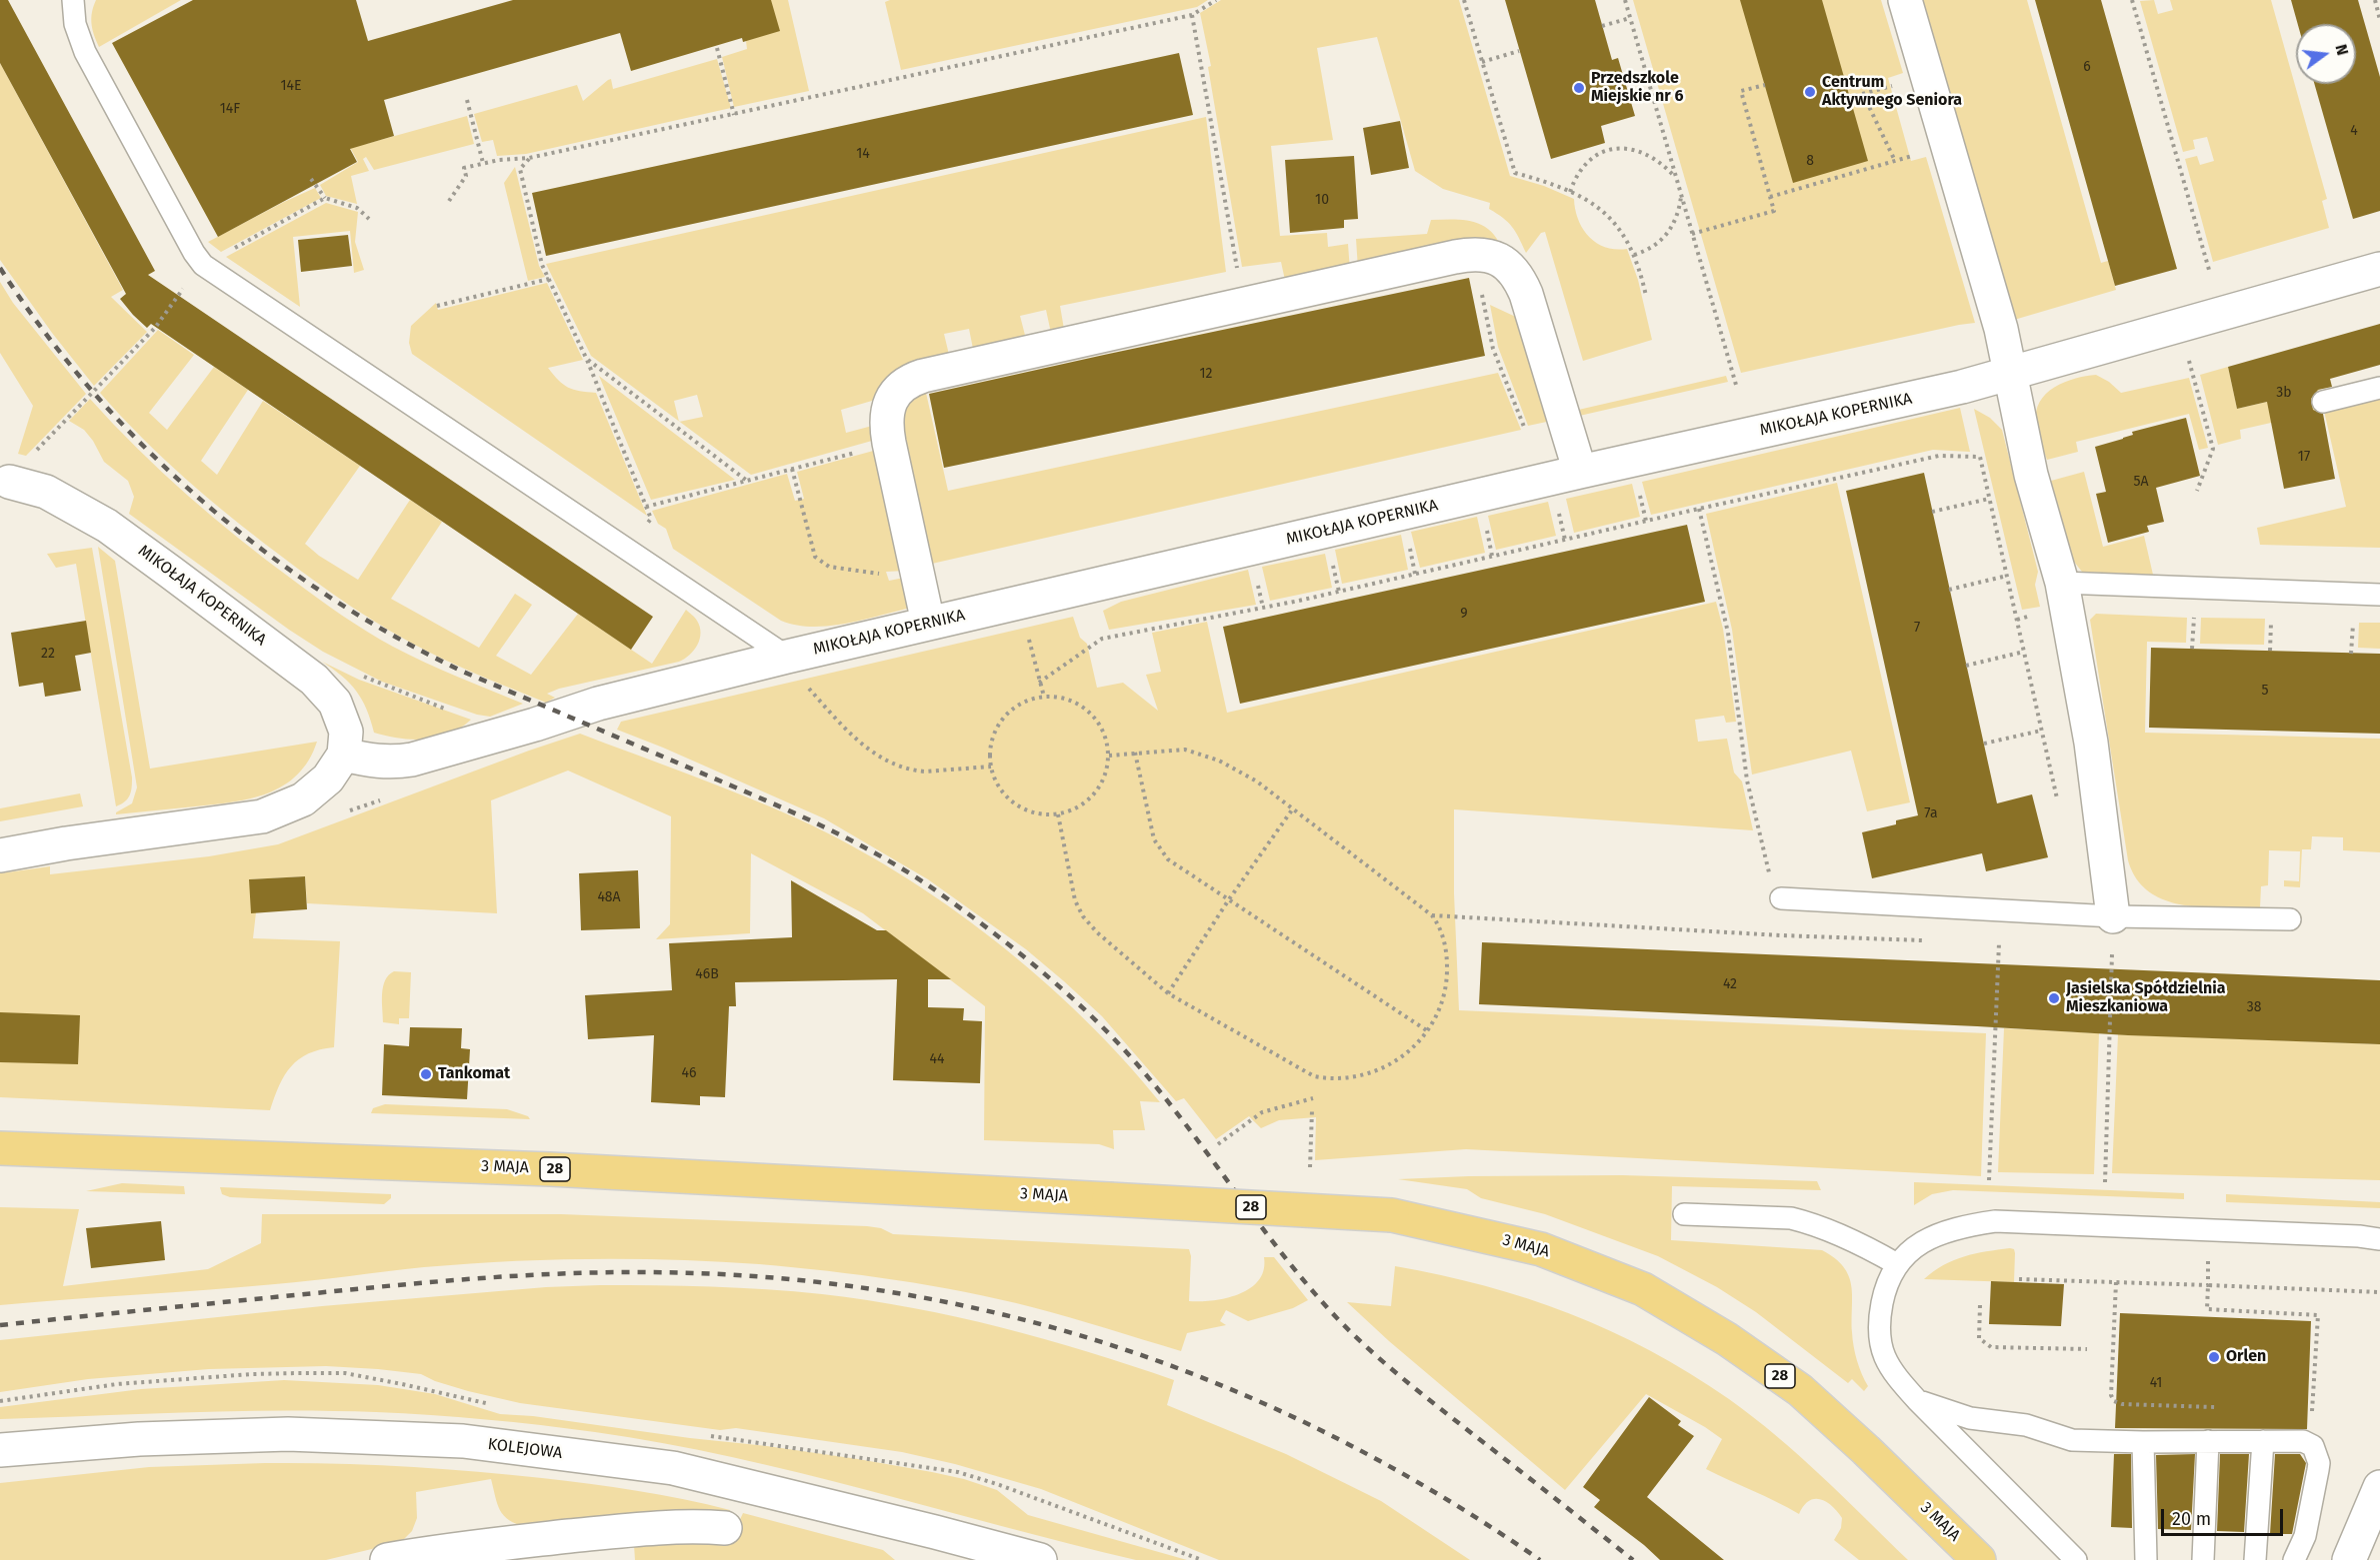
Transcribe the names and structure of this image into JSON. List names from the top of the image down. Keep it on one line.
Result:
{"streets":{"main road":["3 MAJA","28"],"street":["MIKOŁAJA KOPERNIKA","KOLEJOWA"]},"places":["Przedszkole Miejskie nr 6","Centrum Aktywnego Seniora","Jasielska Spółdzielnia Mieszkaniowa","Tankomat","Orlen"],"house_numbers":["6","14E","14F","4","14","8","10","12","3b","17","5A","9","7","22","5","7a","48A","46B","42","38","44","46","41"],"scale_bar":"20 m","north":"right"}
